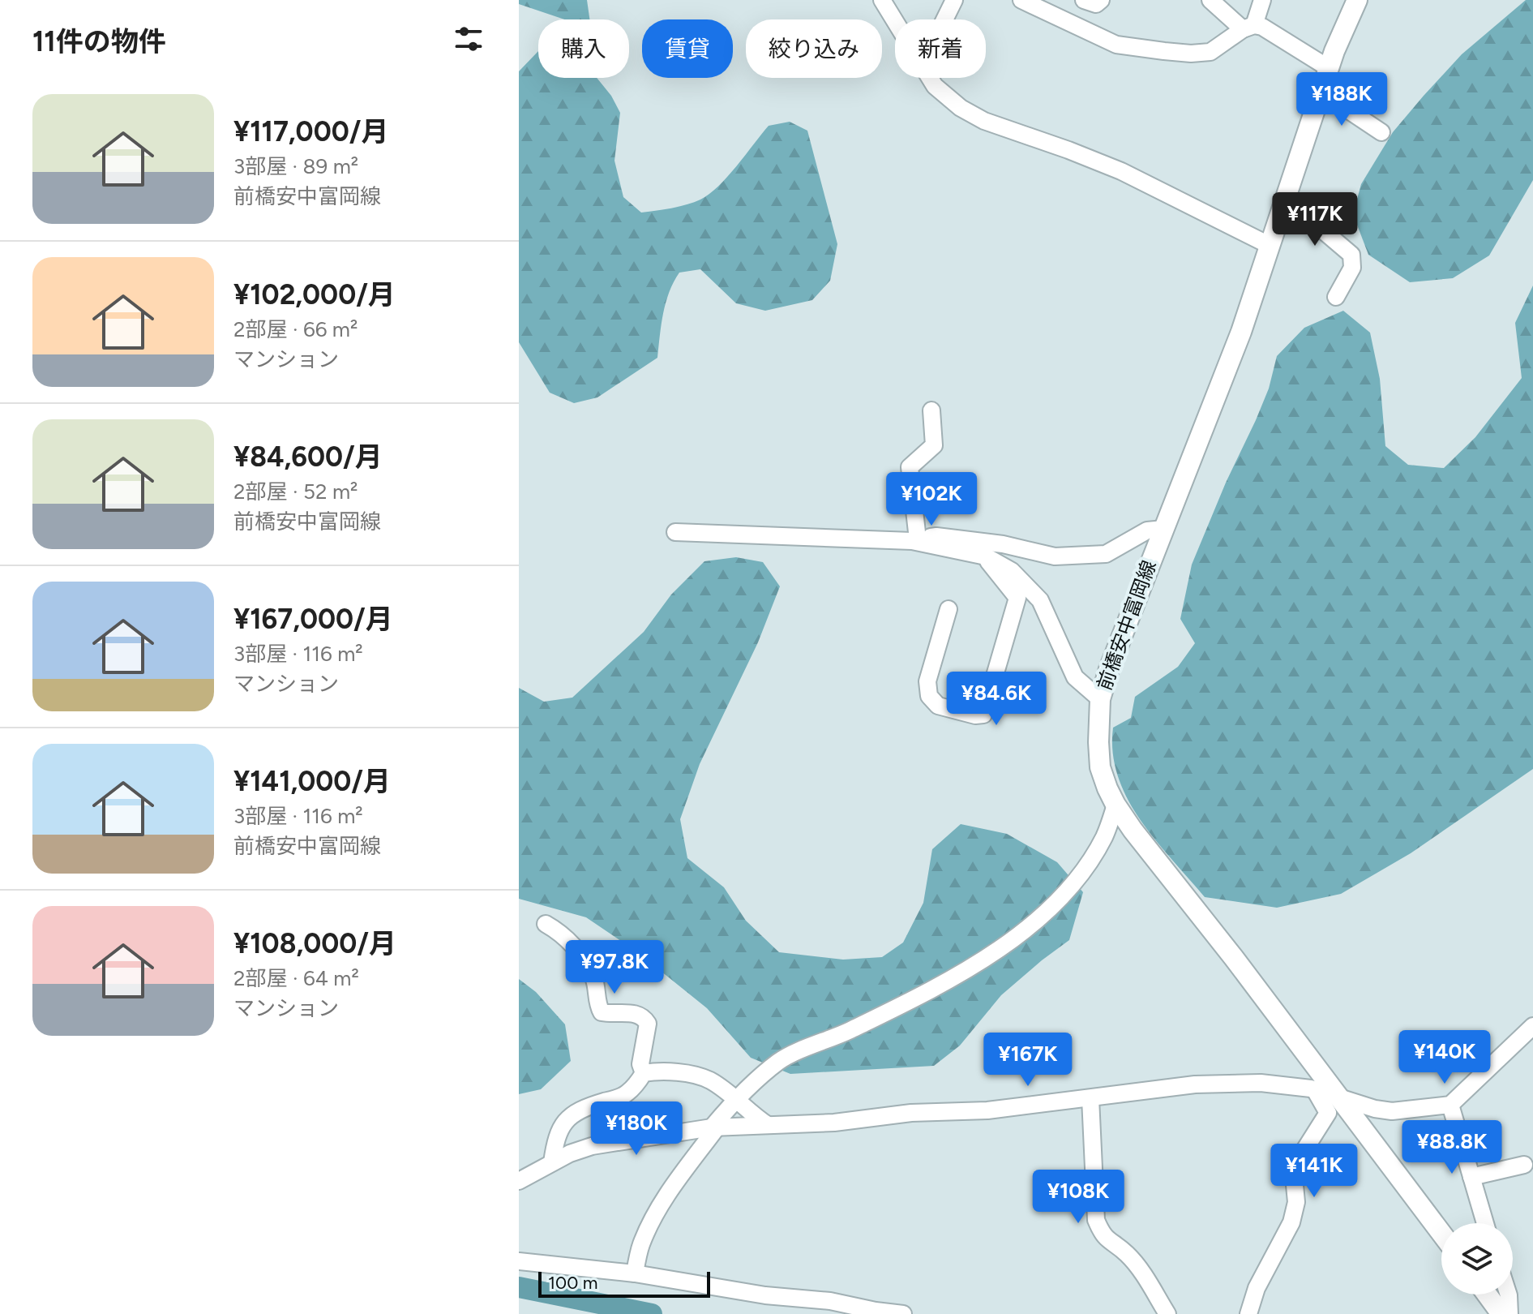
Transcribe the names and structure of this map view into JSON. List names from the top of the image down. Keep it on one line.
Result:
{"streets":{"main road":["前橋安中富岡線"]},"scale_bar":"100 m","page":{"heading":"11件の物件","chip":["購入","賃貸","絞り込み","新着"],"price":["¥188K","¥117K","¥102K","¥84.6K","¥97.8K","¥140K","¥167K","¥180K","¥88.8K","¥141K","¥108K"],"list":[{"name":"¥117,000/月","note":"3部屋 · 89 m² · 前橋安中富岡線"},{"name":"¥102,000/月","note":"2部屋 · 66 m² · マンション"},{"name":"¥84,600/月","note":"2部屋 · 52 m² · 前橋安中富岡線"},{"name":"¥167,000/月","note":"3部屋 · 116 m² · マンション"},{"name":"¥141,000/月","note":"3部屋 · 116 m² · 前橋安中富岡線"},{"name":"¥108,000/月","note":"2部屋 · 64 m² · マンション"}],"scale":"100 m"}}
